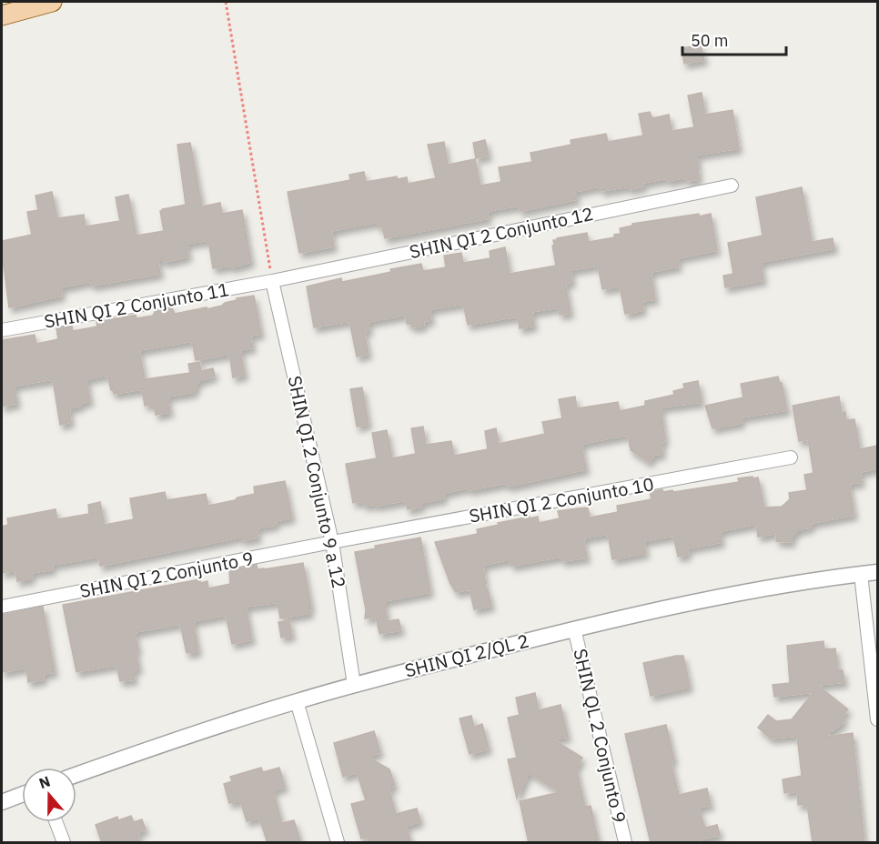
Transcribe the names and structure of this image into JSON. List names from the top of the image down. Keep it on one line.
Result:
{"streets":{"street":["SHIN QI 2 Conjunto 12","SHIN QI 2 Conjunto 11","SHIN QI 2 Conjunto 9 a 12","SHIN QI 2 Conjunto 10","SHIN QI 2 Conjunto 9","SHIN QI 2/QL 2","SHIN QL 2 Conjunto 9"]},"crossings":[["SHIN QI 2 Conjunto 12","SHIN QI 2 Conjunto 11"],["SHIN QI 2 Conjunto 12","SHIN QI 2 Conjunto 9 a 12"],["SHIN QI 2 Conjunto 11","SHIN QI 2 Conjunto 9 a 12"],["SHIN QI 2 Conjunto 9 a 12","SHIN QI 2 Conjunto 10"],["SHIN QI 2 Conjunto 9 a 12","SHIN QI 2 Conjunto 9"],["SHIN QI 2 Conjunto 9 a 12","SHIN QI 2/QL 2"],["SHIN QI 2 Conjunto 10","SHIN QI 2 Conjunto 9"],["SHIN QI 2/QL 2","SHIN QL 2 Conjunto 9"]],"scale_bar":"50 m","north":"top"}
